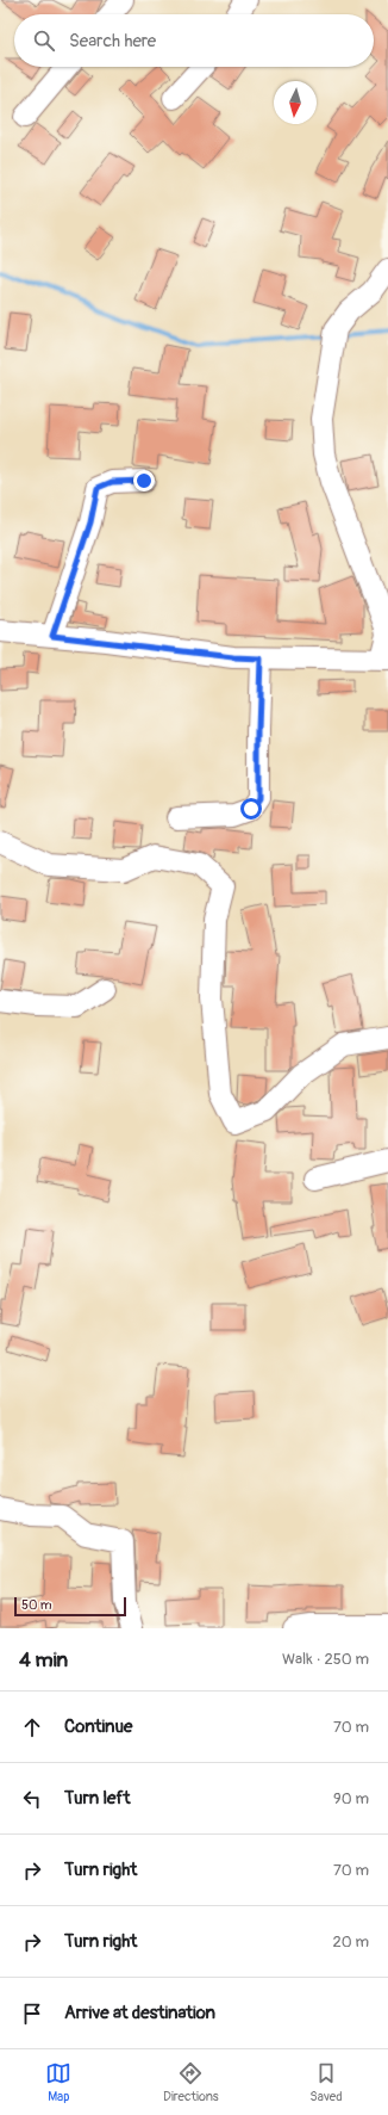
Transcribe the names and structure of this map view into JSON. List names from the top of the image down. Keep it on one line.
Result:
{"scale_bar":"50 m","north":"bottom","page":{"search":"Search here","scale":"50 m","heading":["4 min","Walk · 250 m"],"list":[["Continue","70 m"],["Turn left","90 m"],["Turn right","70 m"],["Turn right","20 m"],"Arrive at destination"],"nav":["Map","Directions","Saved"]}}
